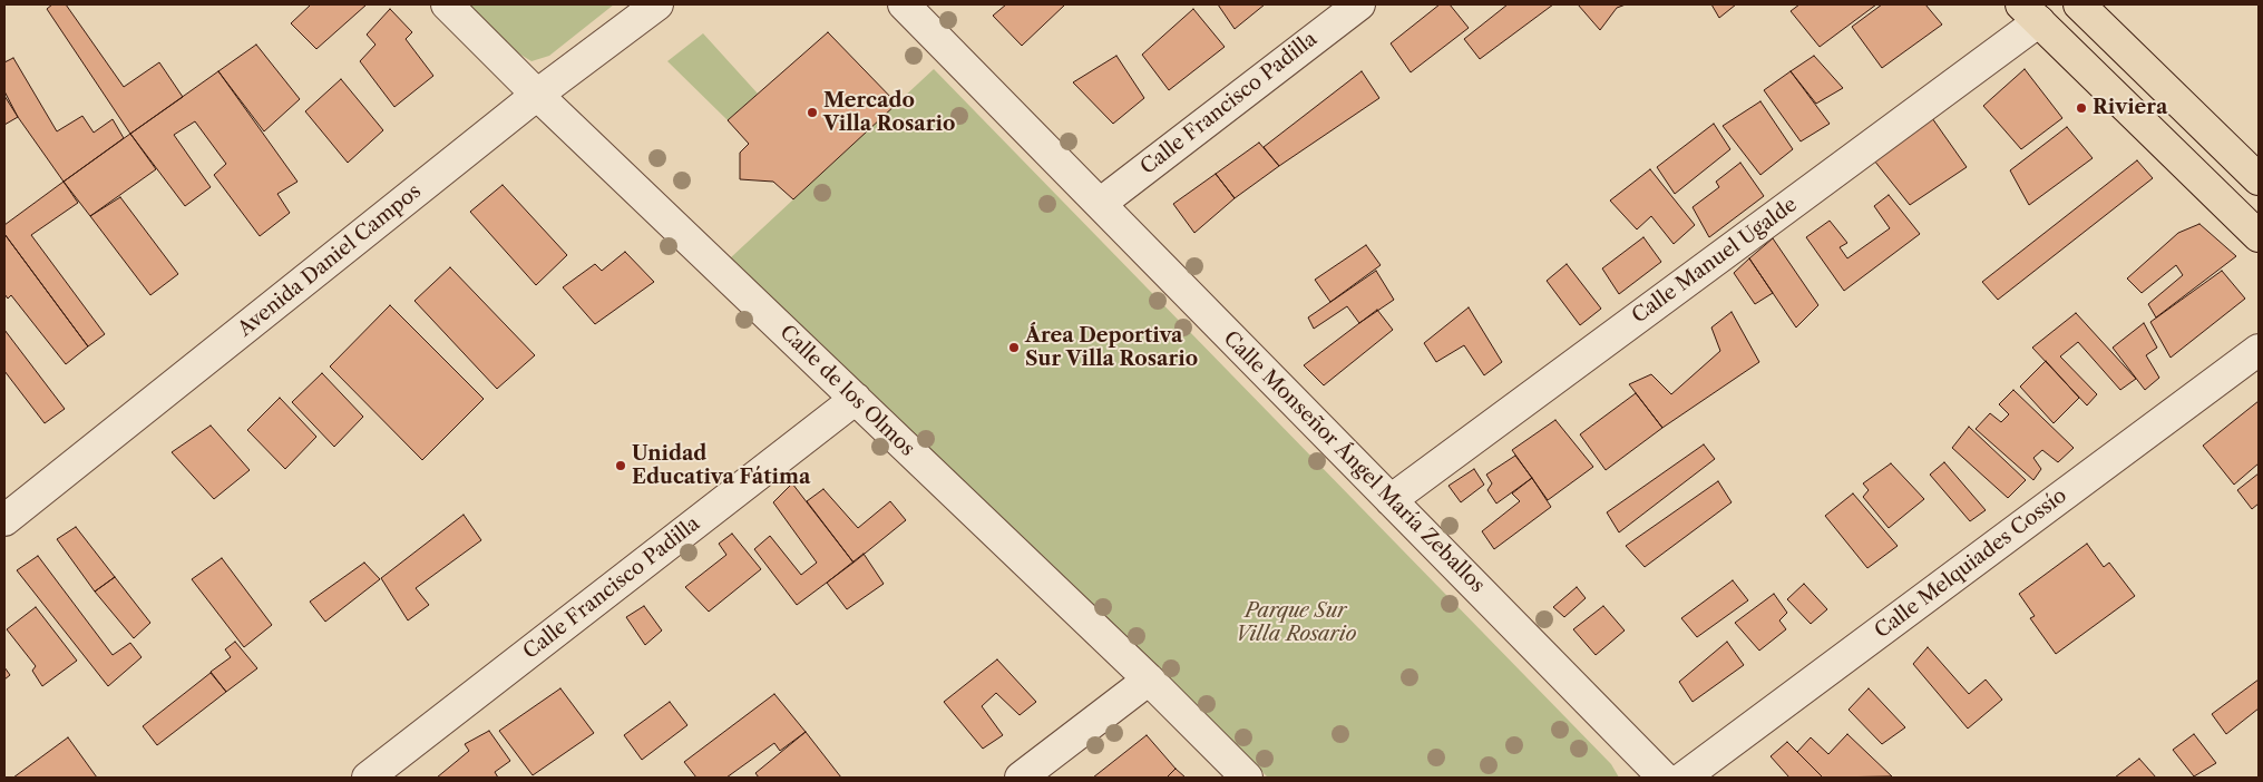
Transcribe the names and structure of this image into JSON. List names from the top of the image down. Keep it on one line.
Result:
{"streets":{"street":["Calle Francisco Padilla","Avenida Daniel Campos","Calle Manuel Ugalde","Calle de los Olmos","Calle Monseñor Ángel María Zeballos","Calle Melquiades Cossío"]},"crossings":[["Calle Francisco Padilla","Calle de los Olmos"],["Calle Francisco Padilla","Calle Monseñor Ángel María Zeballos"],["Avenida Daniel Campos","Calle de los Olmos"],["Calle Manuel Ugalde","Calle Monseñor Ángel María Zeballos"]],"parks":["Parque Sur Villa Rosario"],"places":["Riviera","Mercado Villa Rosario","Área Deportiva Sur Villa Rosario","Unidad Educativa Fátima"]}
